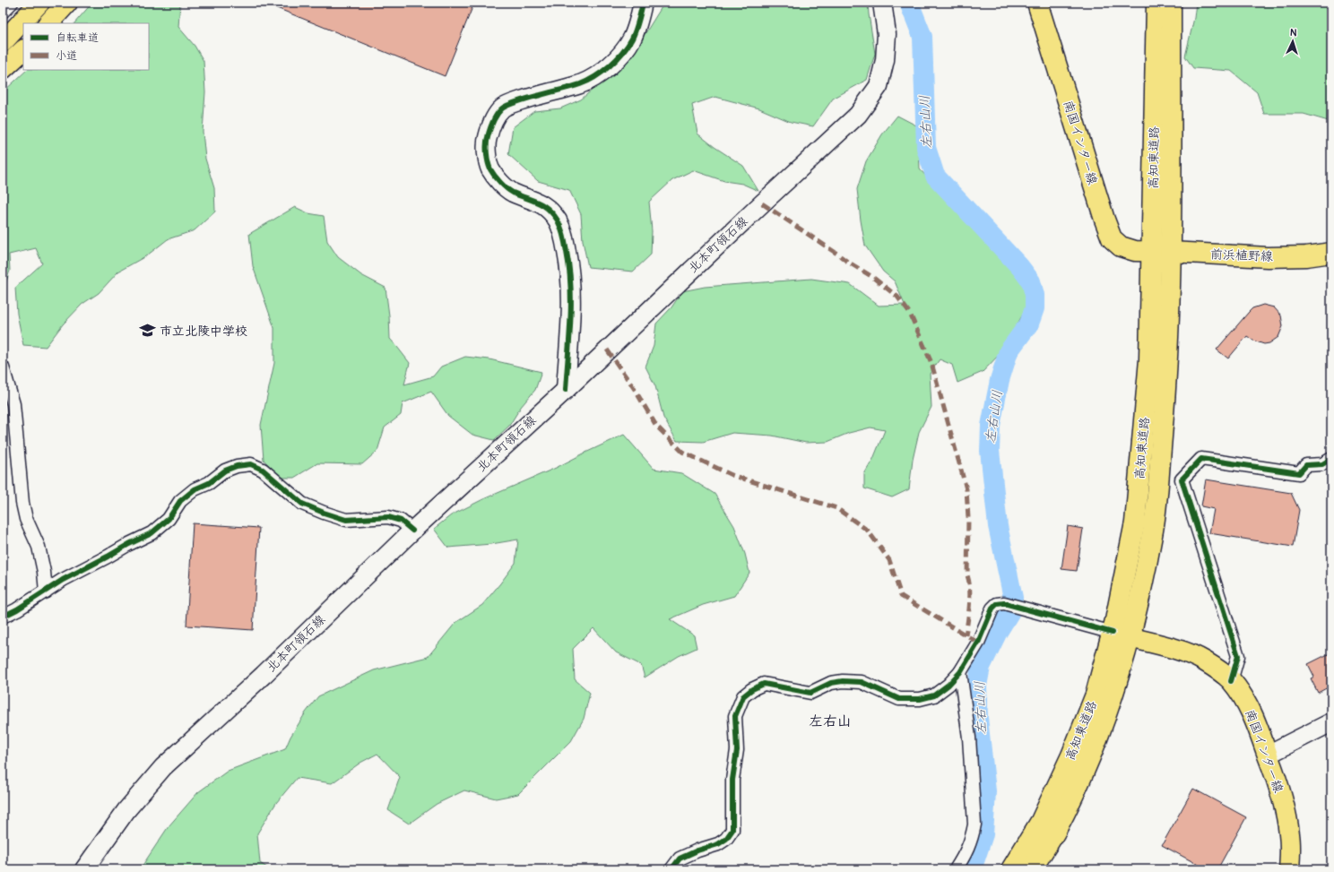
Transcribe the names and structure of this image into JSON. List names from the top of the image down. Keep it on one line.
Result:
{"streets":{"main road":["南国インター線","高知東道路","北本町領石線","前浜植野線"]},"crossings":[["南国インター線","高知東道路"],["南国インター線","前浜植野線"],["高知東道路","前浜植野線"]],"districts":["左右山"],"water":["左右山川"],"places":{"school or university":["市立北陵中学校"]},"legend":["自転車道","小道"],"north":"top"}
